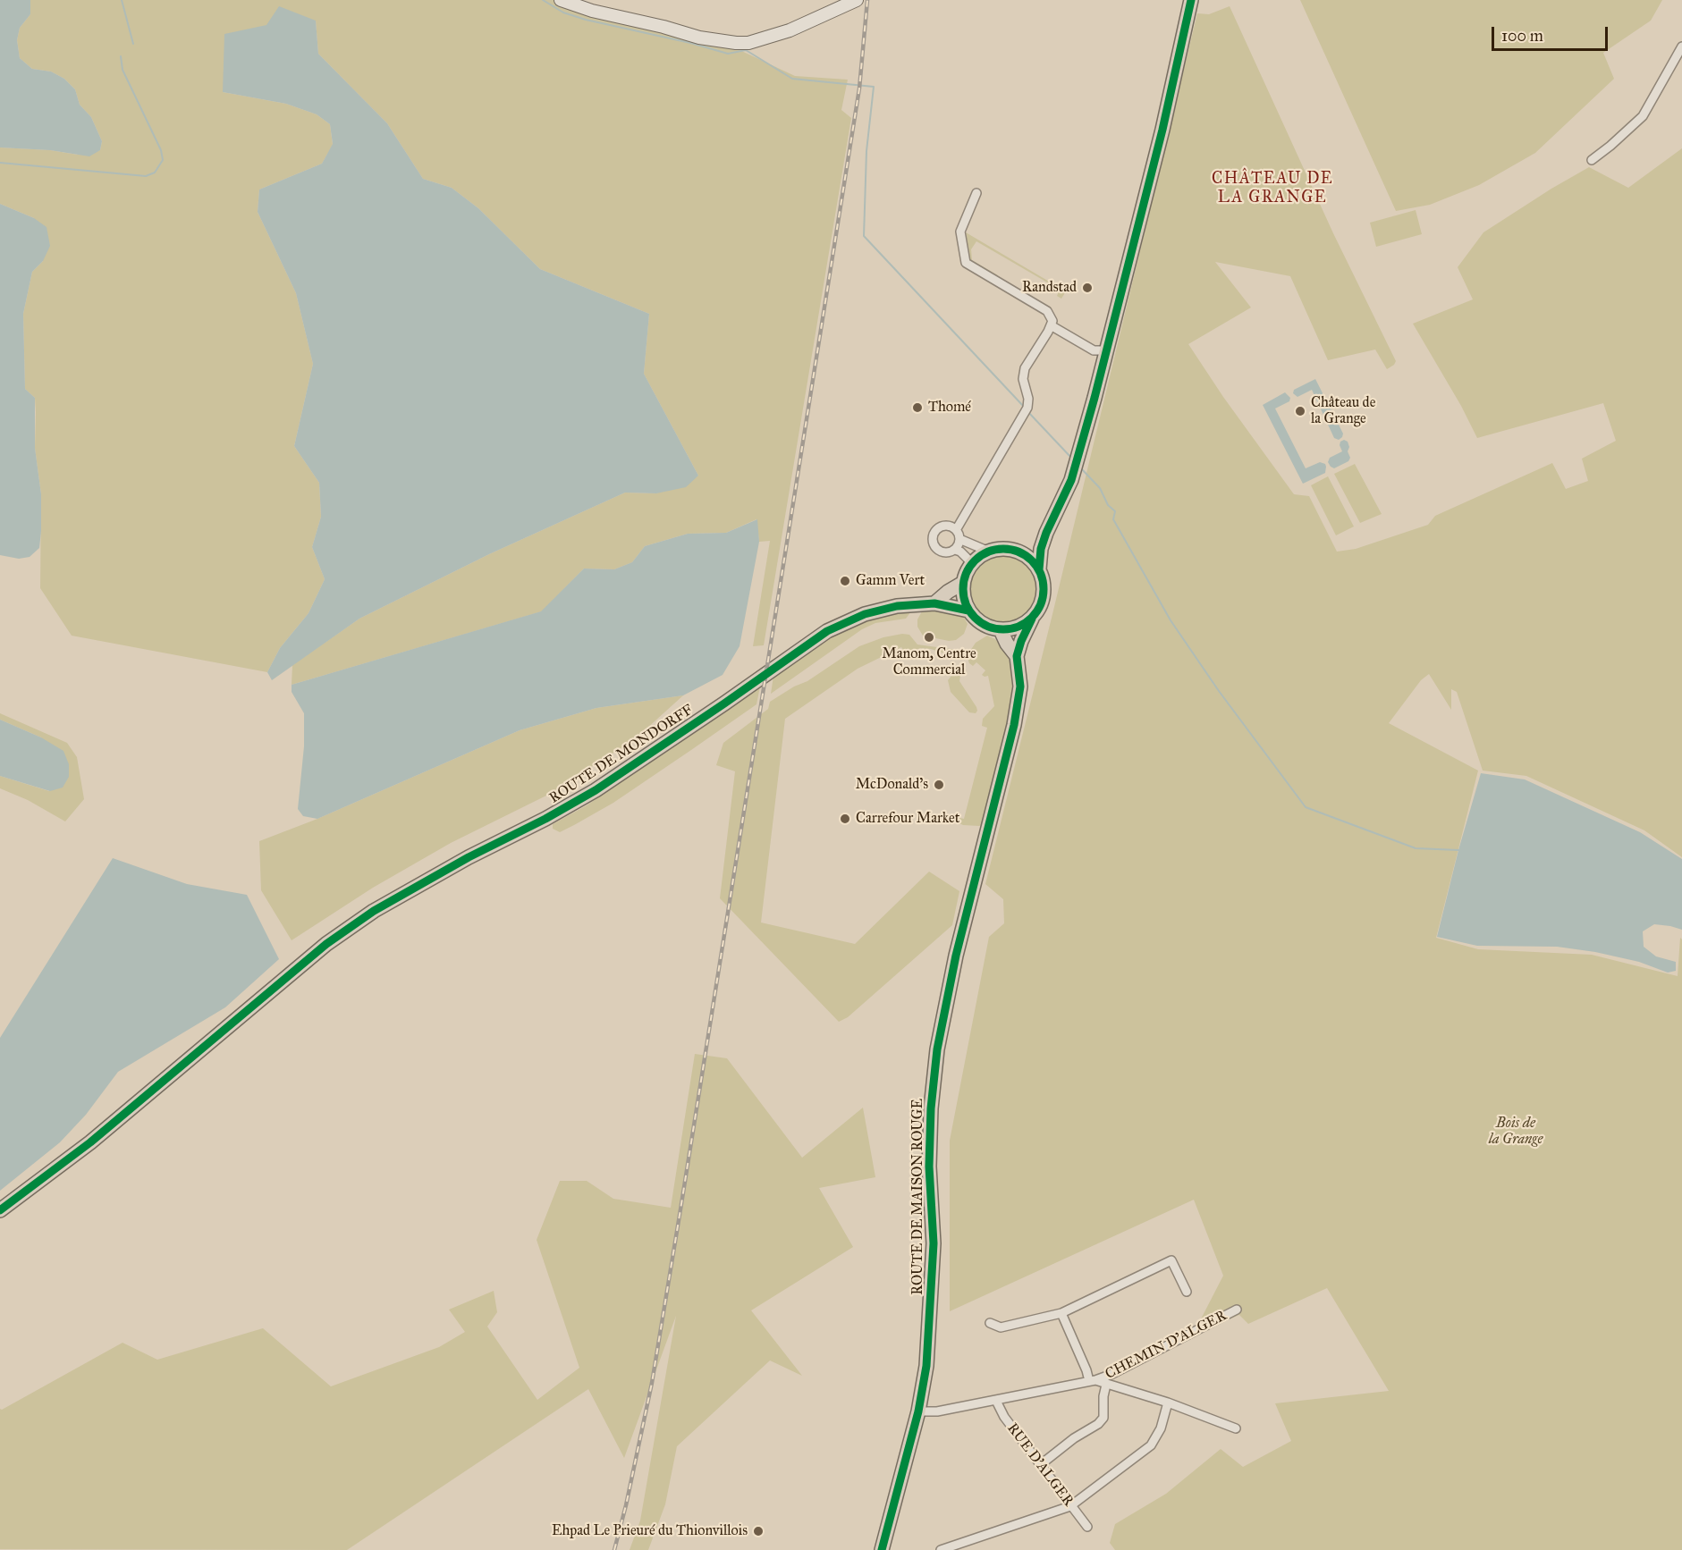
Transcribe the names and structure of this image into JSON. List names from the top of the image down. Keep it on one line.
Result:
{"streets":{"main road":["ROUTE DE MONDORFF","ROUTE DE MAISON ROUGE"],"street":["CHEMIN D'ALGER","RUE D'ALGER"]},"districts":["CHÂTEAU DE LA GRANGE"],"parks":["Bois de la Grange"],"places":["Randstad","Thomé","Château de la Grange","Gamm Vert","Manom, Centre Commercial","McDonald's","Carrefour Market","Ehpad Le Prieuré du Thionvillois"],"scale_bar":"100 m"}
